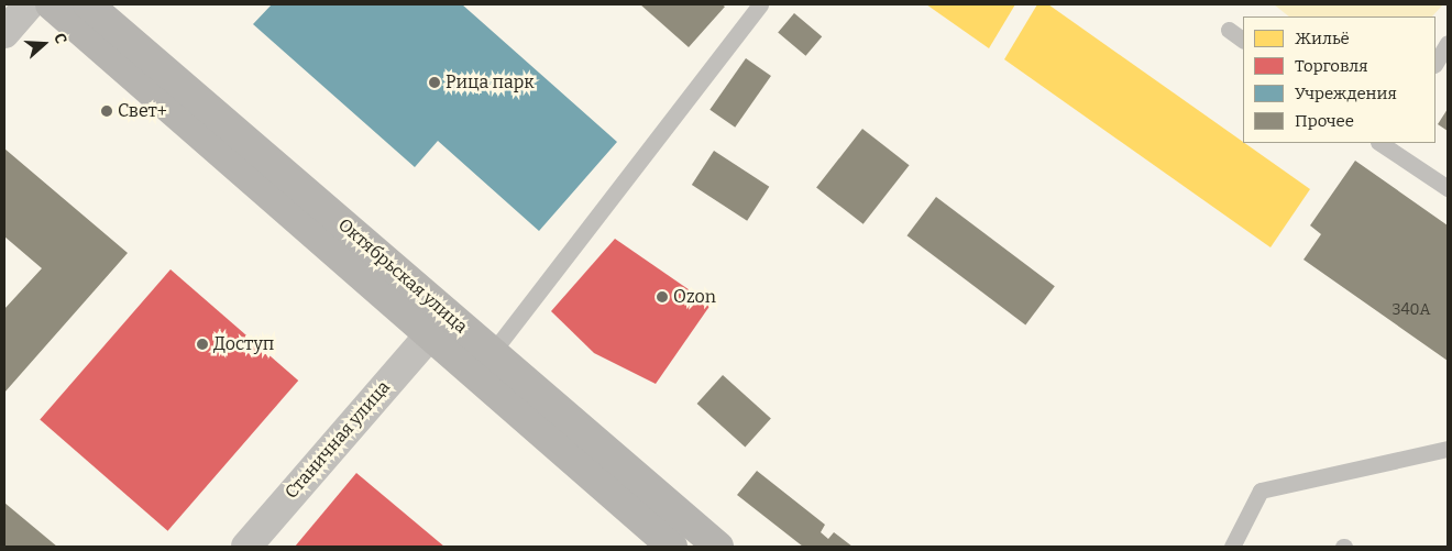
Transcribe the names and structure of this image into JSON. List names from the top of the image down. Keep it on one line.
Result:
{"streets":{"main road":["Октябрьская улица"],"street":["Станичная улица"]},"crossings":[["Октябрьская улица","Станичная улица"]],"places":["Рица парк","Свет+","Ozon","Доступ"],"house_numbers":["340А"],"legend":["Жильё","Торговля","Учреждения","Прочее"],"north":"right"}
